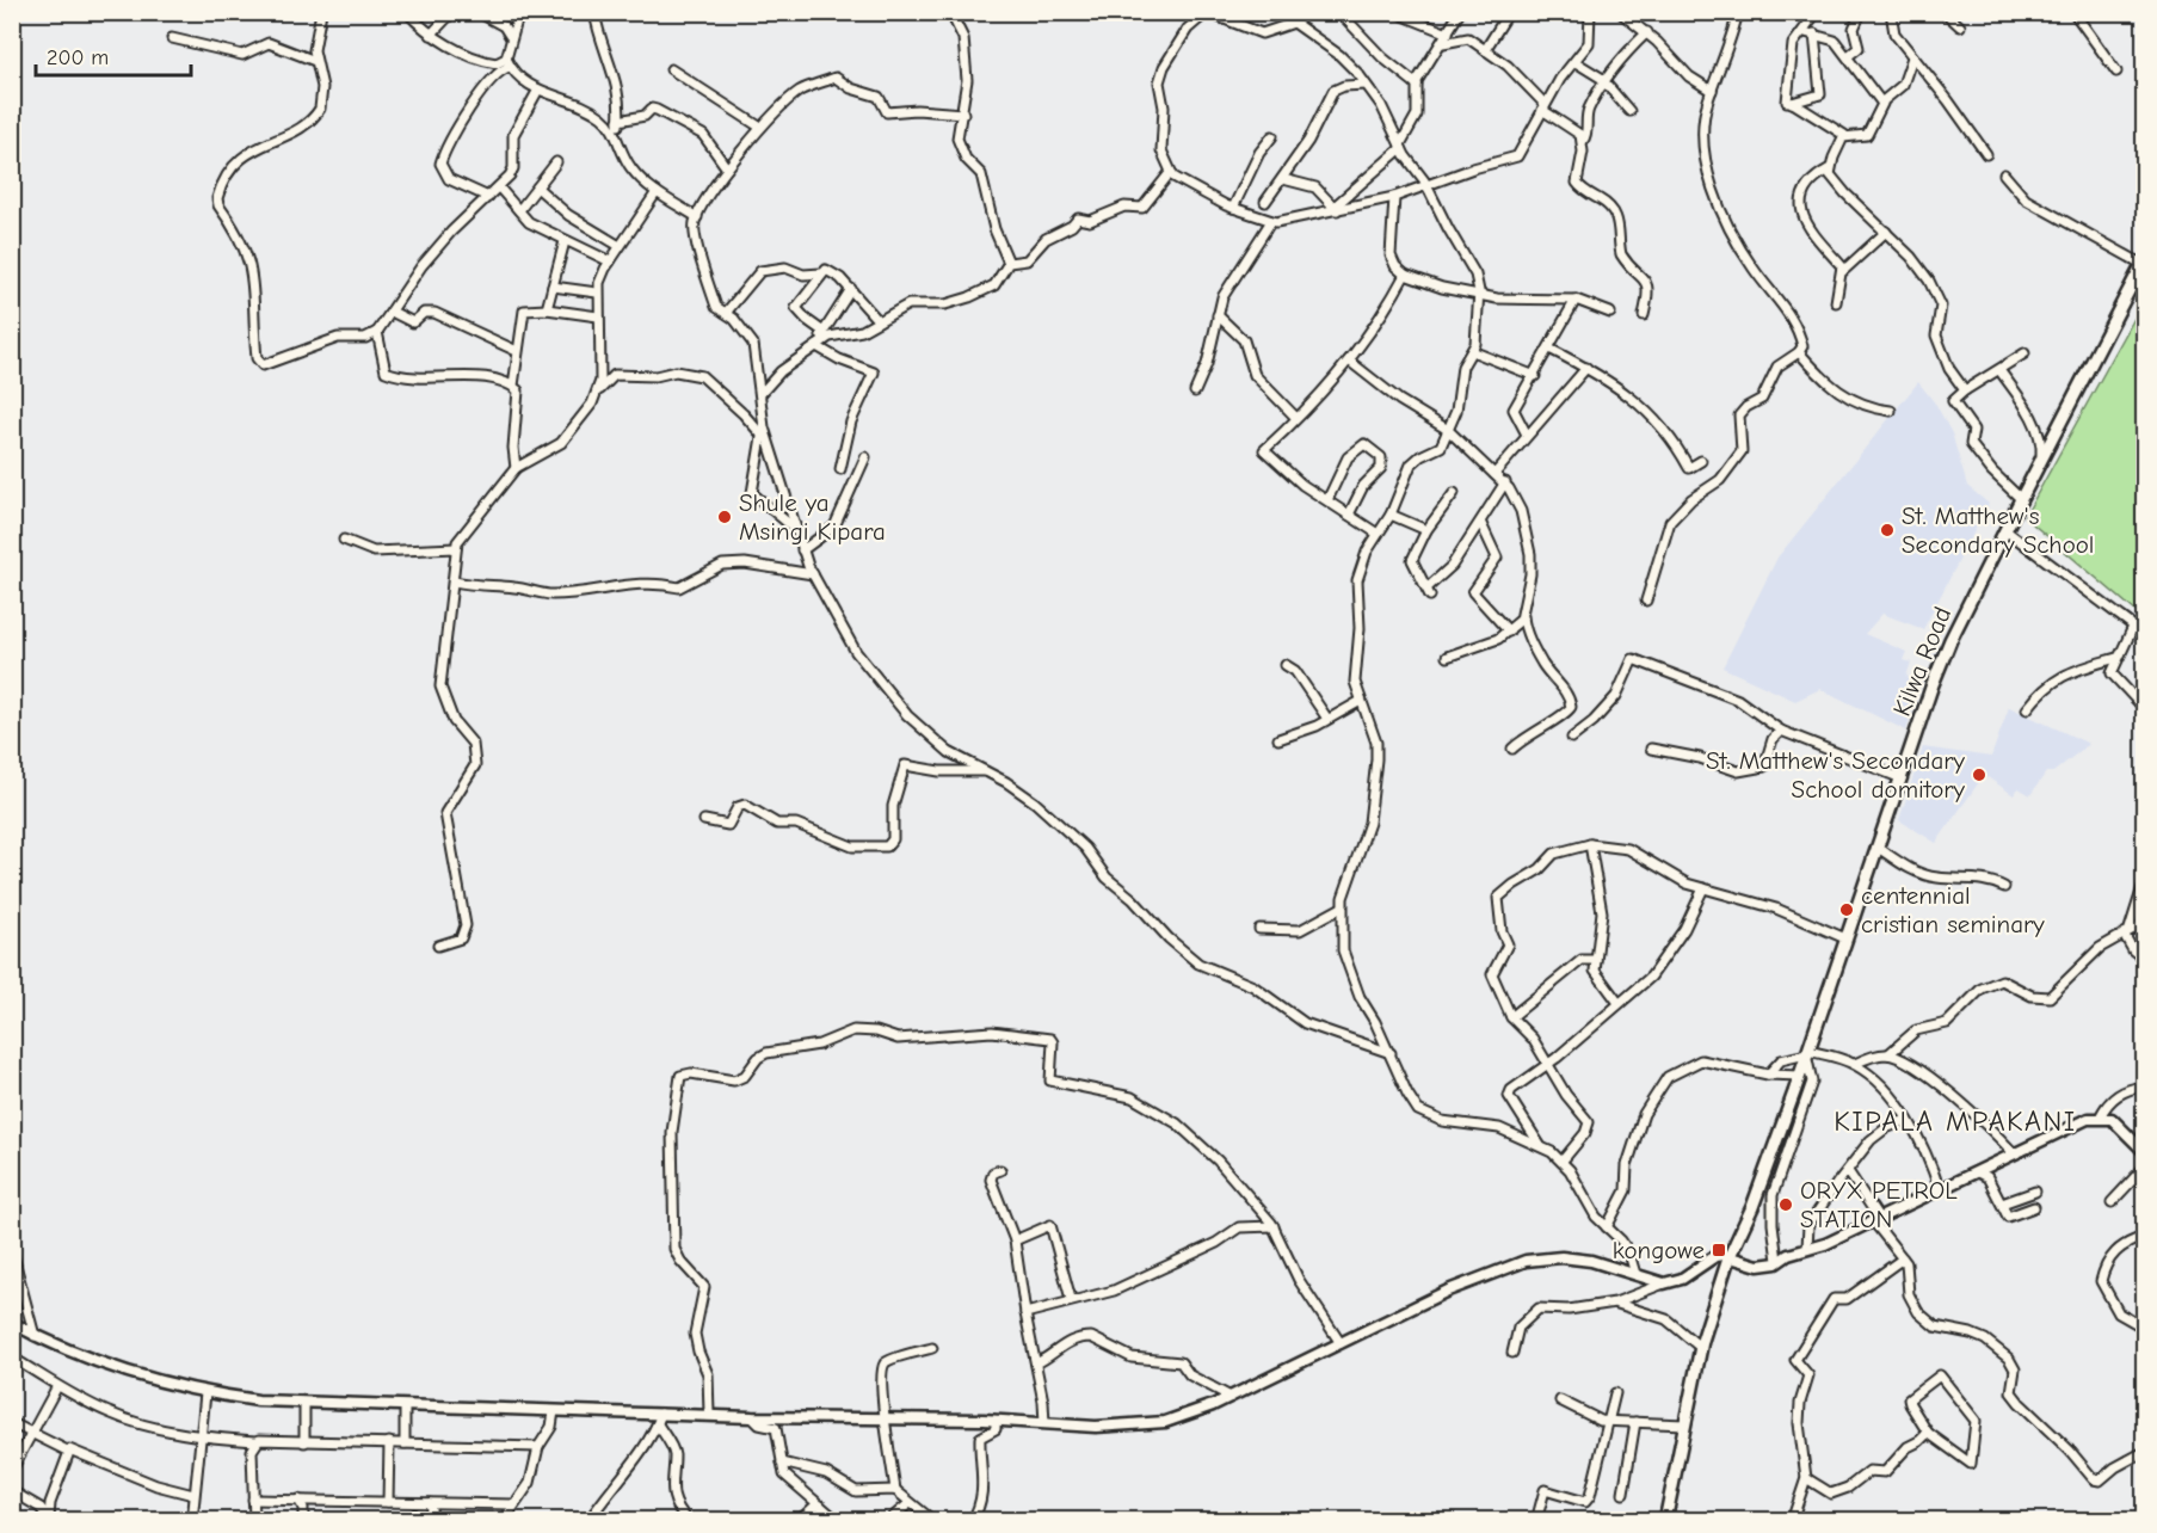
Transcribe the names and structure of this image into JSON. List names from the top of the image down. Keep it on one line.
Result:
{"streets":{"highway":["Kilwa Road"]},"districts":["KIPALA MPAKANI"],"places":{"other":["Shule ya Msingi Kipara","St. Matthew's Secondary School","St. Matthew's Secondary School domitory","centennial cristian seminary","ORYX PETROL STATION"],"transit":["kongowe"]},"scale_bar":"200 m"}
